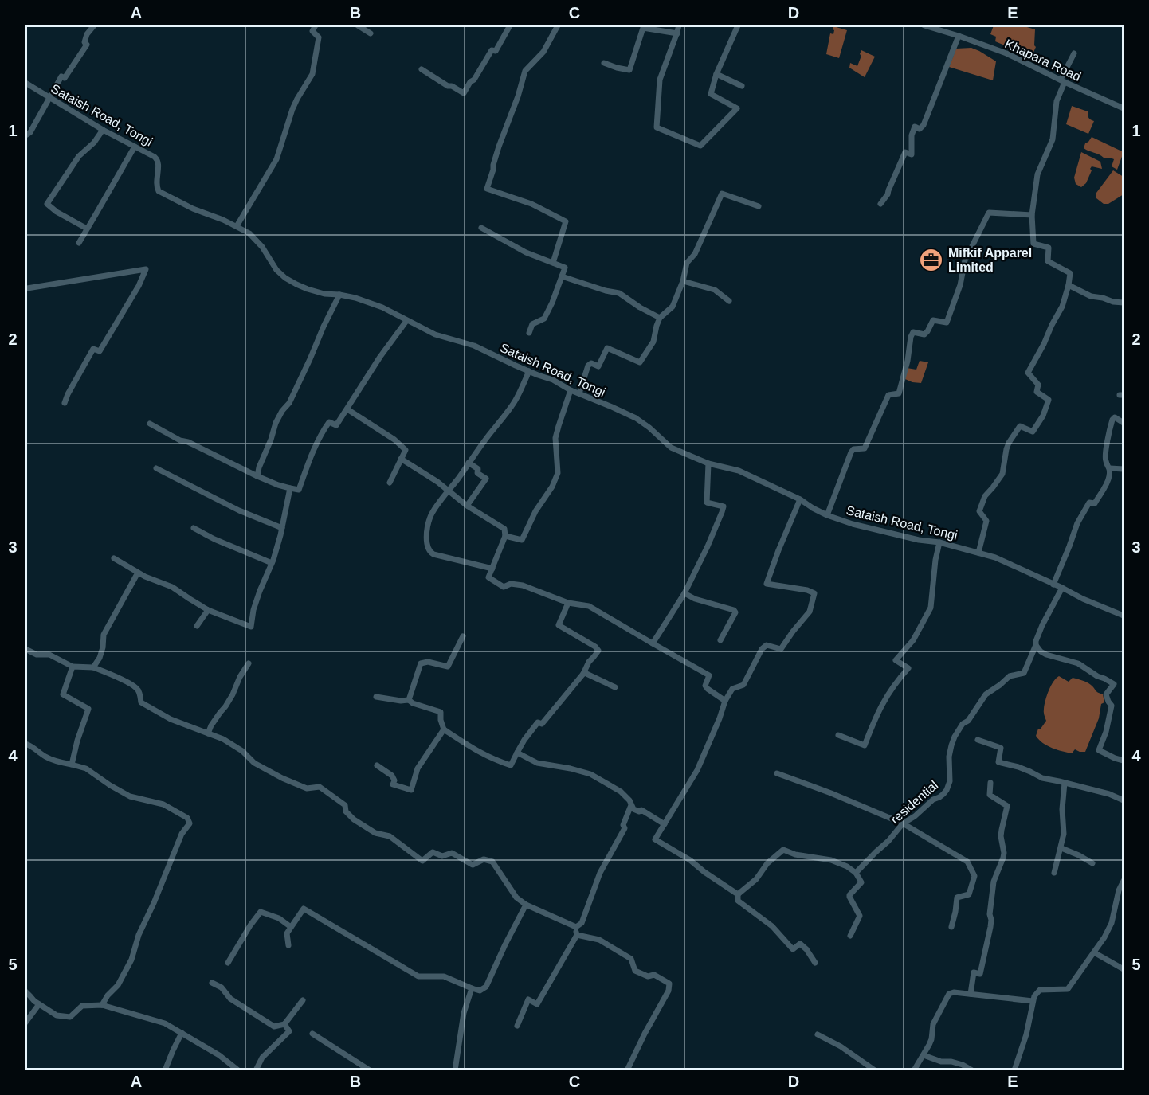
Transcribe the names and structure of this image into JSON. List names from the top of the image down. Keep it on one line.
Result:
{"streets":{"street":["Khapara Road","Sataish Road, Tongi","residential"]},"crossings":[["Sataish Road, Tongi","residential"]],"places":{"office":["Mifkif Apparel Limited"]},"grid":{"columns":["A","B","C","D","E"],"rows":["1","2","3","4","5"]}}
